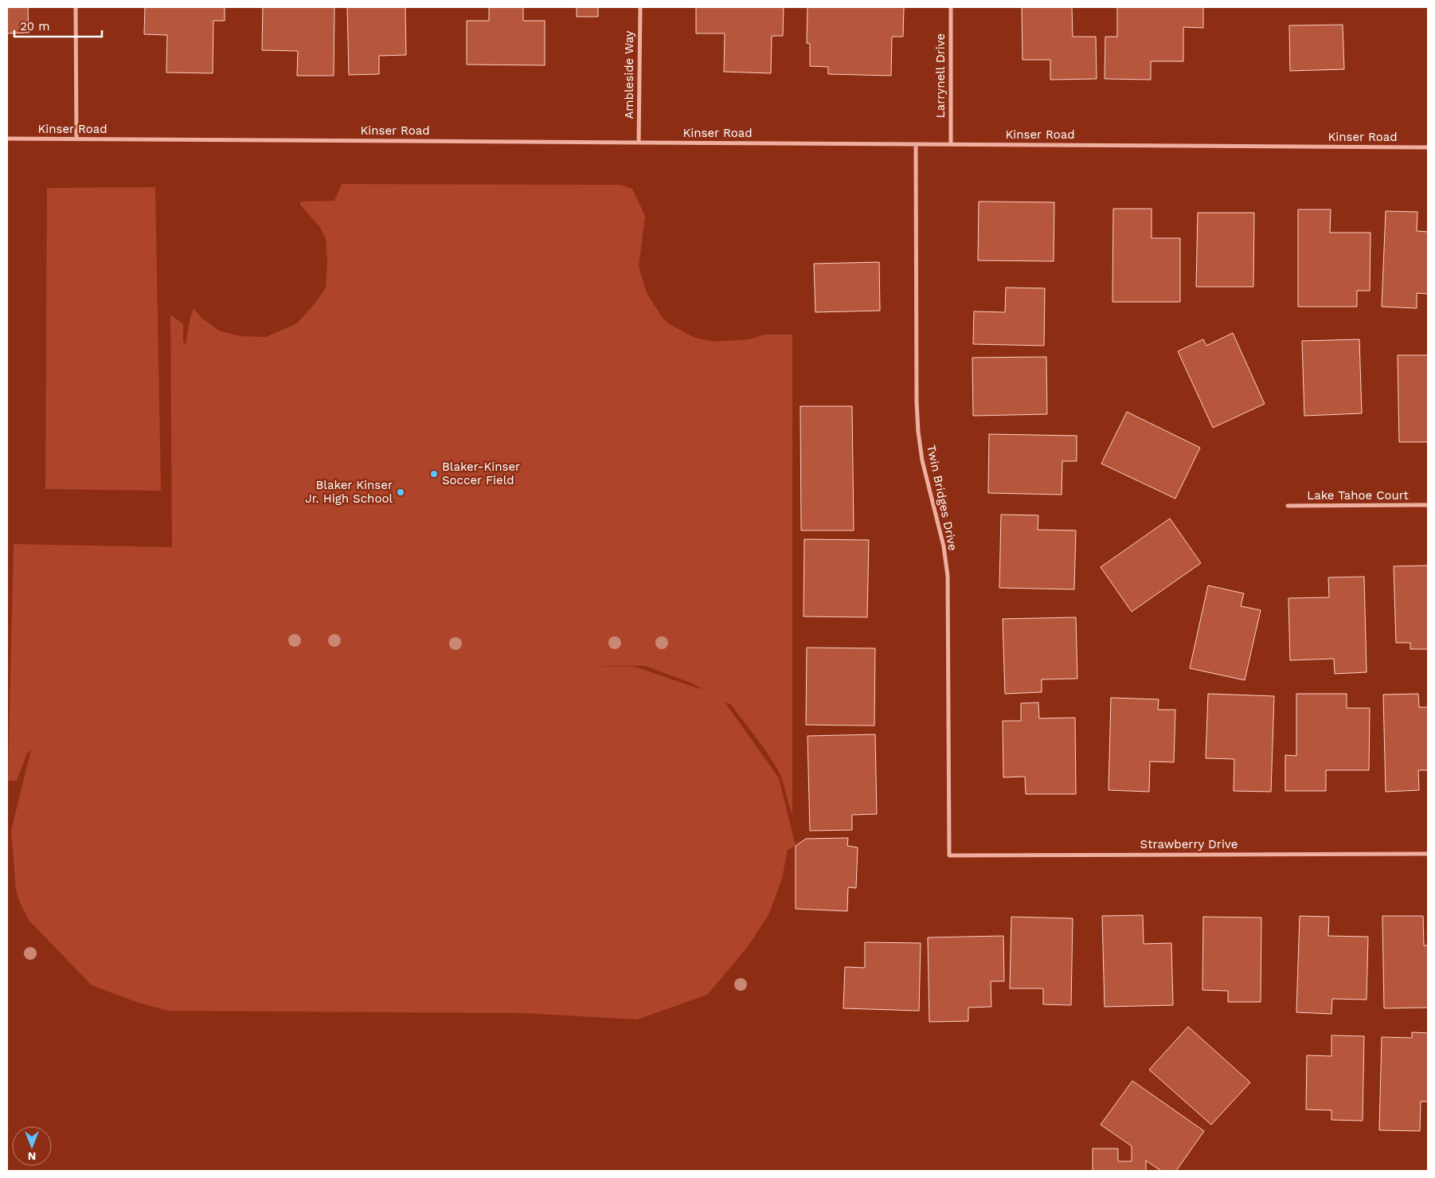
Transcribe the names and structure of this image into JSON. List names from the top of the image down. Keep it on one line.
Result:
{"streets":{"street":["Ambleside Way","Larrynell Drive","Kinser Road","Lake Tahoe Court","Twin Bridges Drive","Strawberry Drive"]},"crossings":[["Ambleside Way","Kinser Road"],["Larrynell Drive","Kinser Road"],["Kinser Road","Twin Bridges Drive"],["Twin Bridges Drive","Strawberry Drive"]],"places":["Blaker-Kinser Soccer Field","Blaker Kinser Jr. High School"],"scale_bar":"20 m","north":"bottom"}
